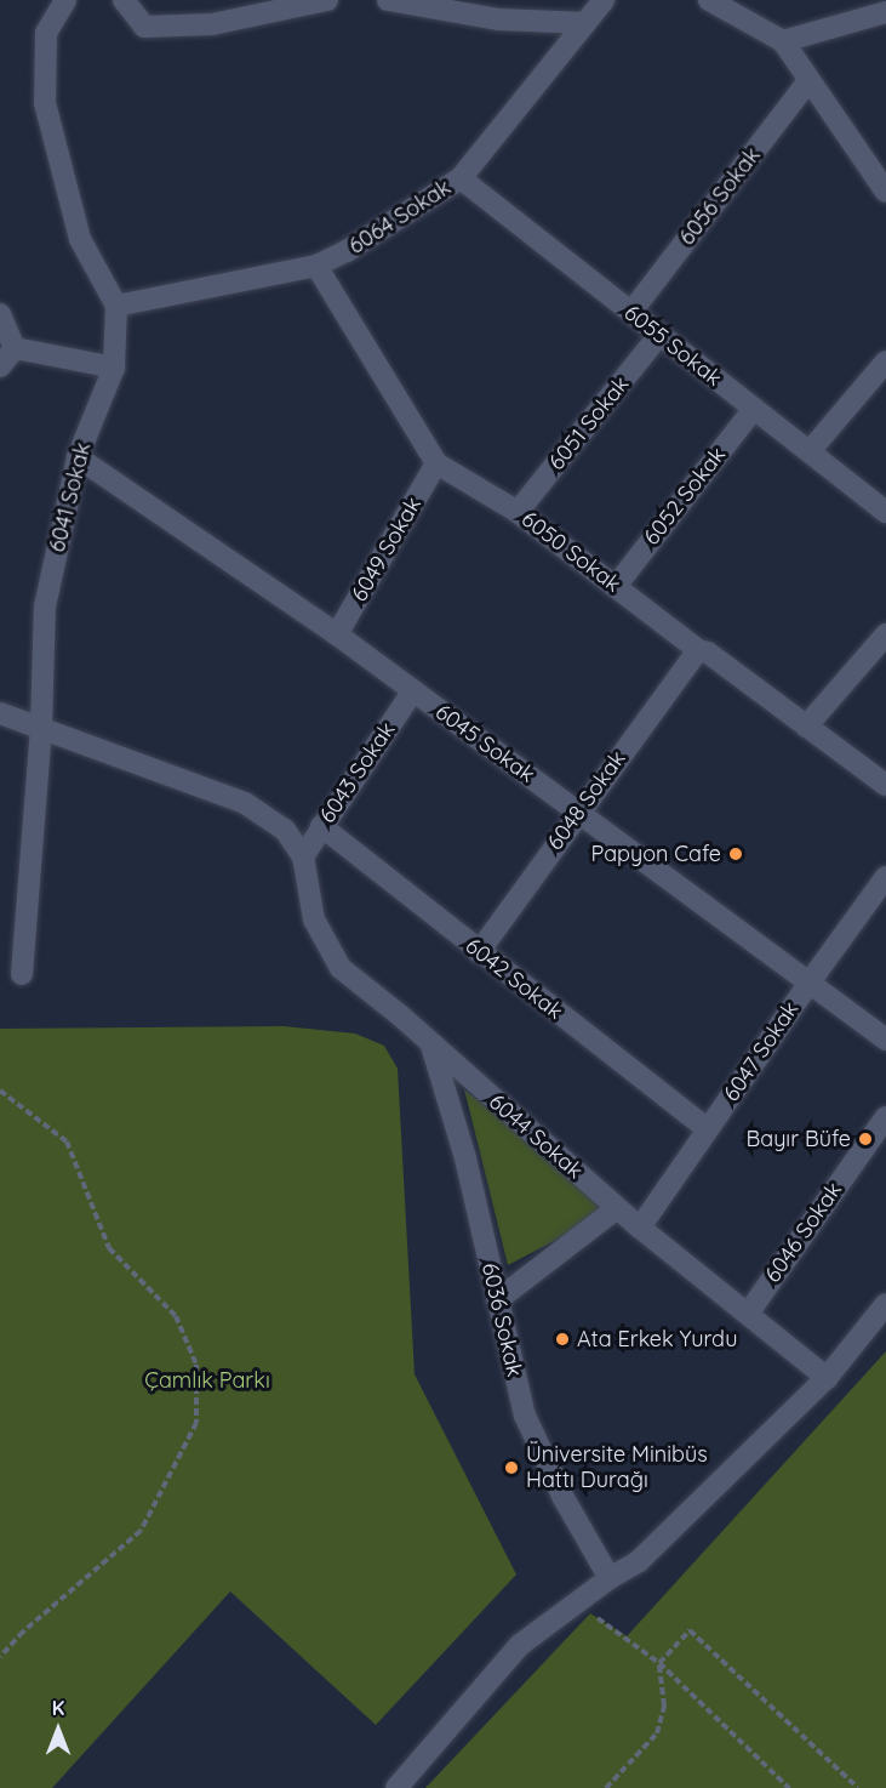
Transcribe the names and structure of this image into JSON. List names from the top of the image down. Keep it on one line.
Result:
{"streets":{"street":["6056 Sokak","6064 Sokak","6055 Sokak","6051 Sokak","6052 Sokak","6041 Sokak","6049 Sokak","6050 Sokak","6045 Sokak","6043 Sokak","6048 Sokak","6042 Sokak","6047 Sokak","6044 Sokak","6046 Sokak","6036 Sokak"]},"crossings":[["6056 Sokak","6055 Sokak"],["6064 Sokak","6055 Sokak"],["6064 Sokak","6041 Sokak"],["6064 Sokak","6050 Sokak"],["6055 Sokak","6051 Sokak"],["6055 Sokak","6052 Sokak"],["6051 Sokak","6050 Sokak"],["6052 Sokak","6050 Sokak"],["6041 Sokak","6045 Sokak"],["6049 Sokak","6050 Sokak"],["6049 Sokak","6045 Sokak"],["6050 Sokak","6048 Sokak"],["6045 Sokak","6043 Sokak"],["6045 Sokak","6048 Sokak"],["6045 Sokak","6047 Sokak"],["6043 Sokak","6042 Sokak"],["6043 Sokak","6044 Sokak"],["6048 Sokak","6042 Sokak"],["6042 Sokak","6047 Sokak"],["6047 Sokak","6044 Sokak"],["6044 Sokak","6046 Sokak"],["6044 Sokak","6036 Sokak"]],"parks":["Çamlık Parkı"],"places":["Papyon Cafe","Bayır Büfe","Ata Erkek Yurdu","Üniversite Minibüs Hattı Durağı"],"north":"top"}
